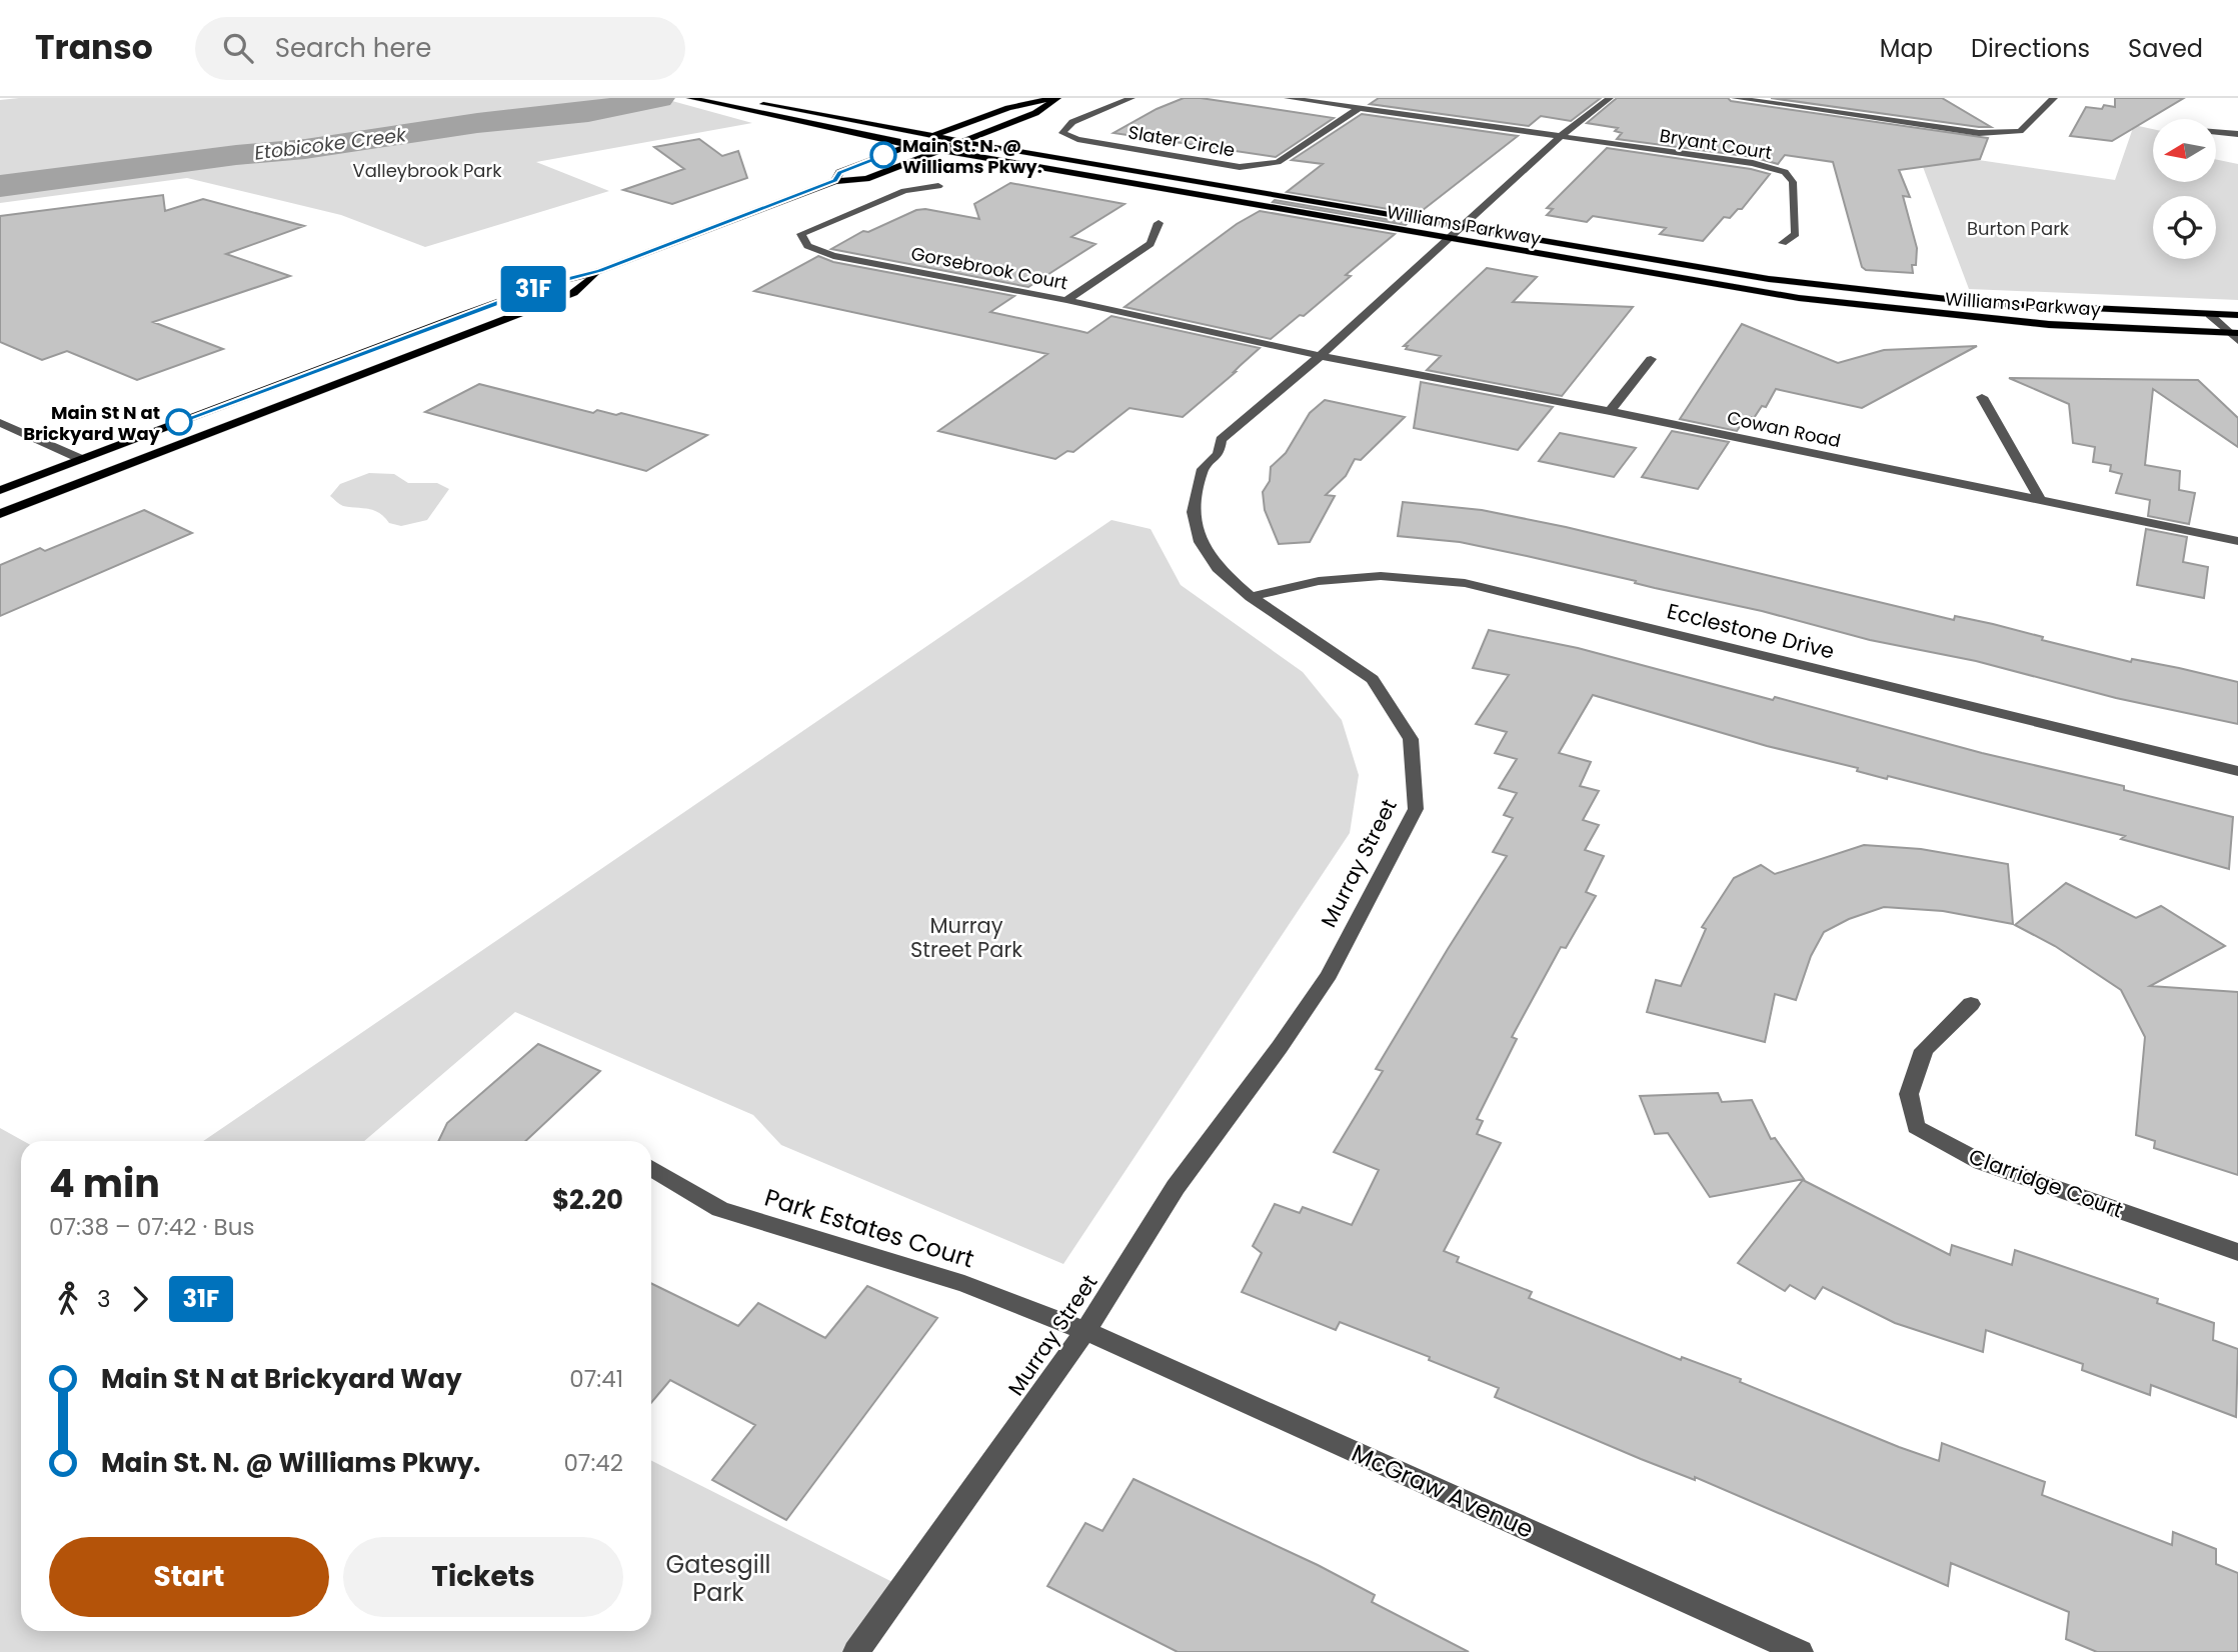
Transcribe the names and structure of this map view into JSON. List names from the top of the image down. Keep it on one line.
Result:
{"streets":{"main road":["Williams Parkway"],"street":["Slater Circle","Bryant Court","Gorsebrook Court","Cowan Road","Ecclestone Drive","Murray Street","Clarridge Court","Park Estates Court","McGraw Avenue"]},"crossings":[["Bryant Court","Murray Street"],["Williams Parkway","Murray Street"],["Gorsebrook Court","Cowan Road"],["Gorsebrook Court","Murray Street"],["Cowan Road","Murray Street"],["Ecclestone Drive","Murray Street"],["Murray Street","Park Estates Court"],["Murray Street","McGraw Avenue"],["Park Estates Court","McGraw Avenue"]],"water":["Etobicoke Creek"],"parks":["Valleybrook Park","Burton Park","Murray Street Park","Gatesgill Park"],"places":["Main St. N. @ Williams Pkwy.","Main St N at Brickyard Way"],"lines":["bus line 31F"],"north":"left","page":{"header":"Transo","search":"Search here","nav":["Map","Directions","Saved"],"on_map":"31F","heading":["4 min","07:38 – 07:42 · Bus","$2.20"],"legs":["3","31F"],"list":[{"name":"Main St N at Brickyard Way","value":"07:41"},{"name":"Main St. N. @ Williams Pkwy.","value":"07:42"}],"buttons":["Start","Tickets"]}}
